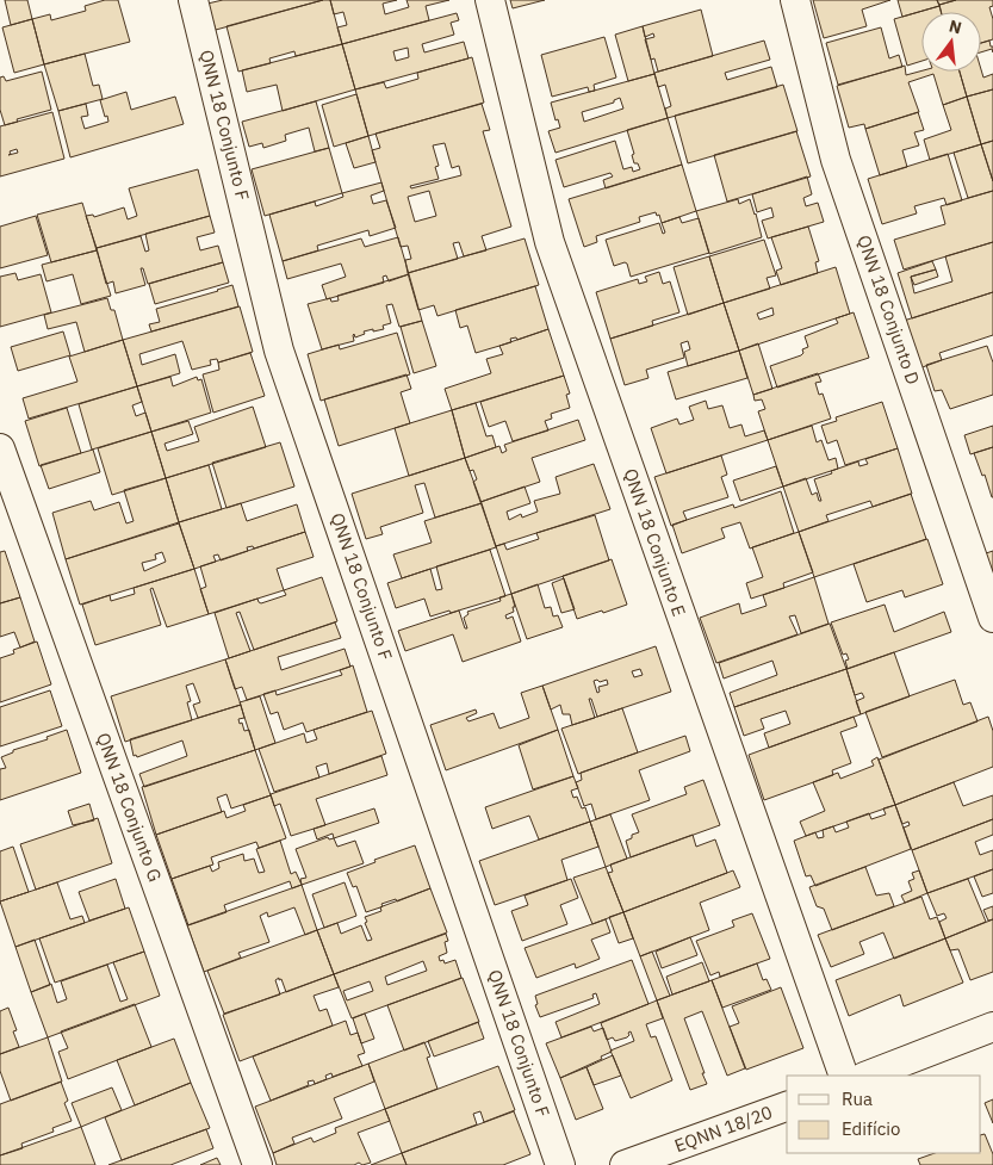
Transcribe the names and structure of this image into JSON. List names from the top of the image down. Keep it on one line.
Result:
{"streets":{"street":["QNN 18 Conjunto F","QNN 18 Conjunto D","QNN 18 Conjunto E","QNN 18 Conjunto G","EQNN 18/20"]},"legend":["Rua","Edifício"],"north":"top"}
